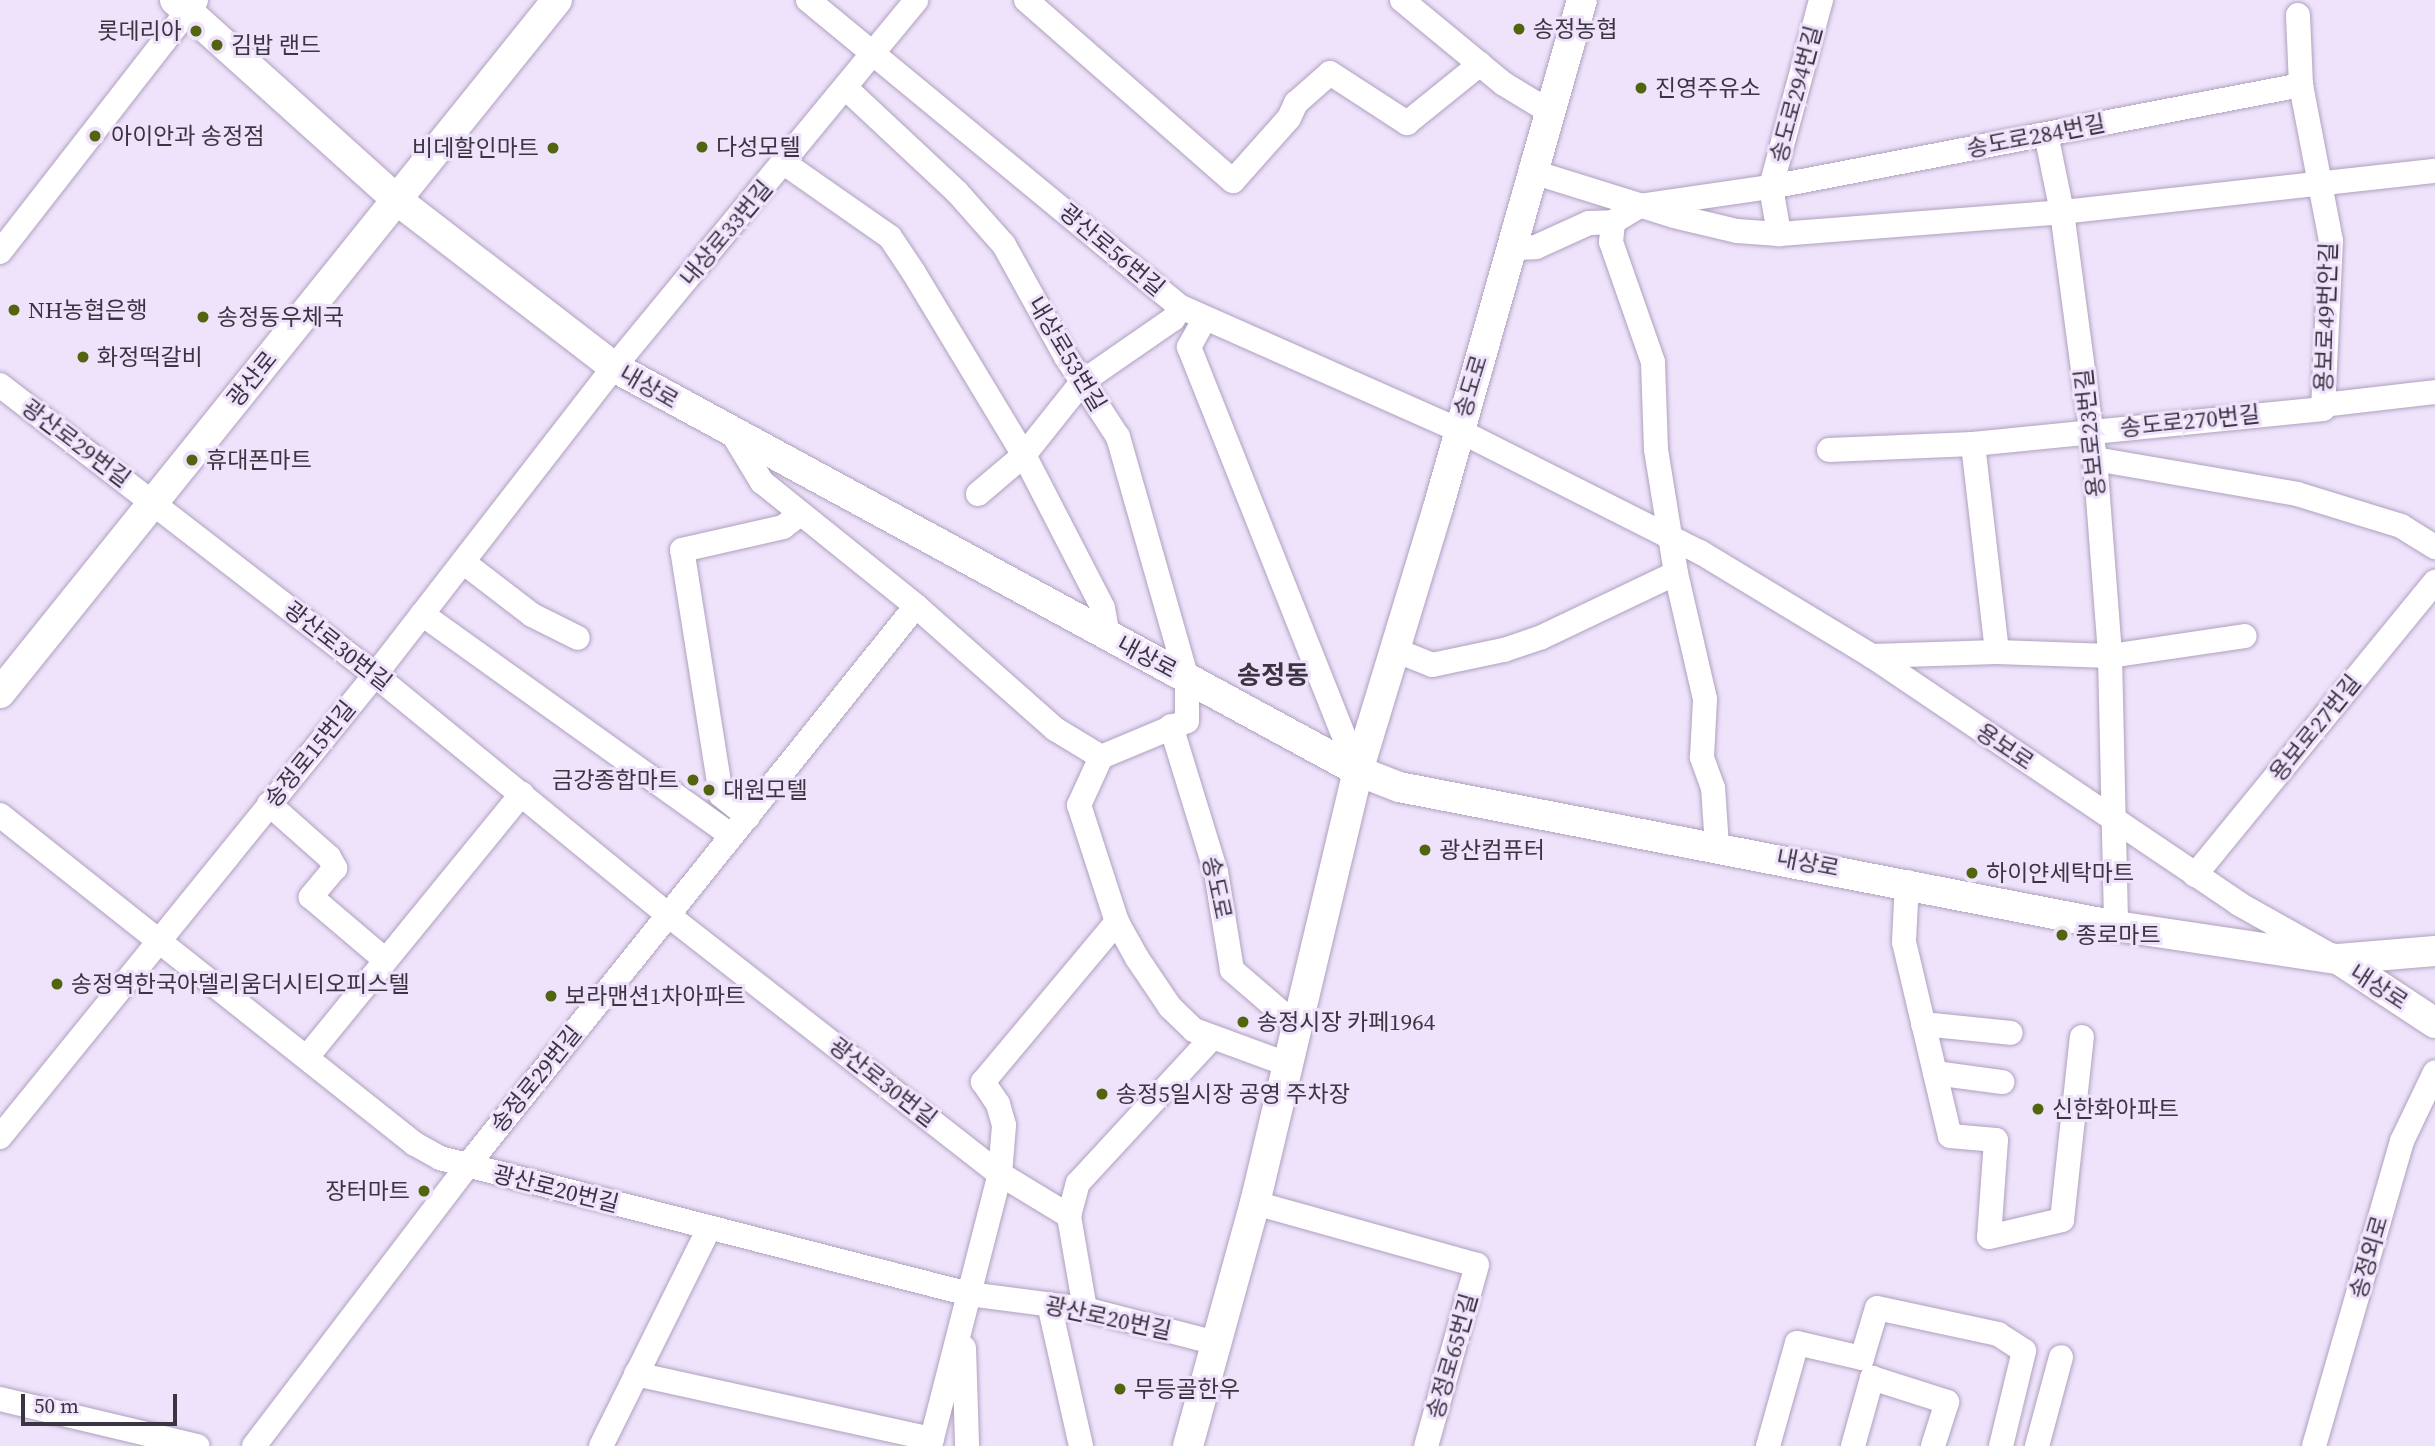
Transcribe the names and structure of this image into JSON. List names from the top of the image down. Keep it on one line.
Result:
{"streets":{"main road":["광산로","송도로","내상로"],"street":["송도로294번길","송도로284번길","내상로33번길","광산로56번길","용보로49번안길","내상로53번길","송도로270번길","용보로23번길","광산로29번길","광산로30번길","용보로27번길","용보로","송정로15번길","송정로29번길","광산로20번길","송정외로","송정로65번길"]},"crossings":[["송도로294번길","송도로284번길"],["송도로284번길","용보로49번안길"],["송도로284번길","용보로23번길"],["내상로33번길","광산로56번길"],["내상로33번길","내상로53번길"],["내상로33번길","내상로"],["내상로33번길","송정로15번길"],["광산로56번길","송도로"],["광산로56번길","용보로"],["용보로49번안길","송도로270번길"],["내상로53번길","내상로"],["광산로","내상로"],["광산로","광산로29번길"],["광산로","광산로30번길"],["송도로","내상로"],["송도로","용보로"],["송도로","광산로20번길"],["송도로","송정로65번길"],["내상로","용보로23번길"],["내상로","용보로"],["내상로","송정로15번길"],["송도로270번길","용보로23번길"],["용보로23번길","용보로"],["광산로29번길","광산로30번길"],["광산로30번길","송정로15번길"],["광산로30번길","송정로29번길"],["용보로27번길","용보로"],["송정로15번길","광산로20번길"],["송정로29번길","광산로20번길"]],"districts":["송정동"],"places":["송정농협","롯데리아","김밥 랜드","진영주유소","아이안과 송정점","다성모텔","비데할인마트","NH농협은행","송정동우체국","화정떡갈비","휴대폰마트","금강종합마트","대원모텔","광산컴퓨터","하이얀세탁마트","종로마트","송정역한국아델리움더시티오피스텔","보라맨션1차아파트","송정시장 카페1964","송정5일시장 공영 주차장","신한화아파트","장터마트","무등골한우"],"scale_bar":"50 m"}
